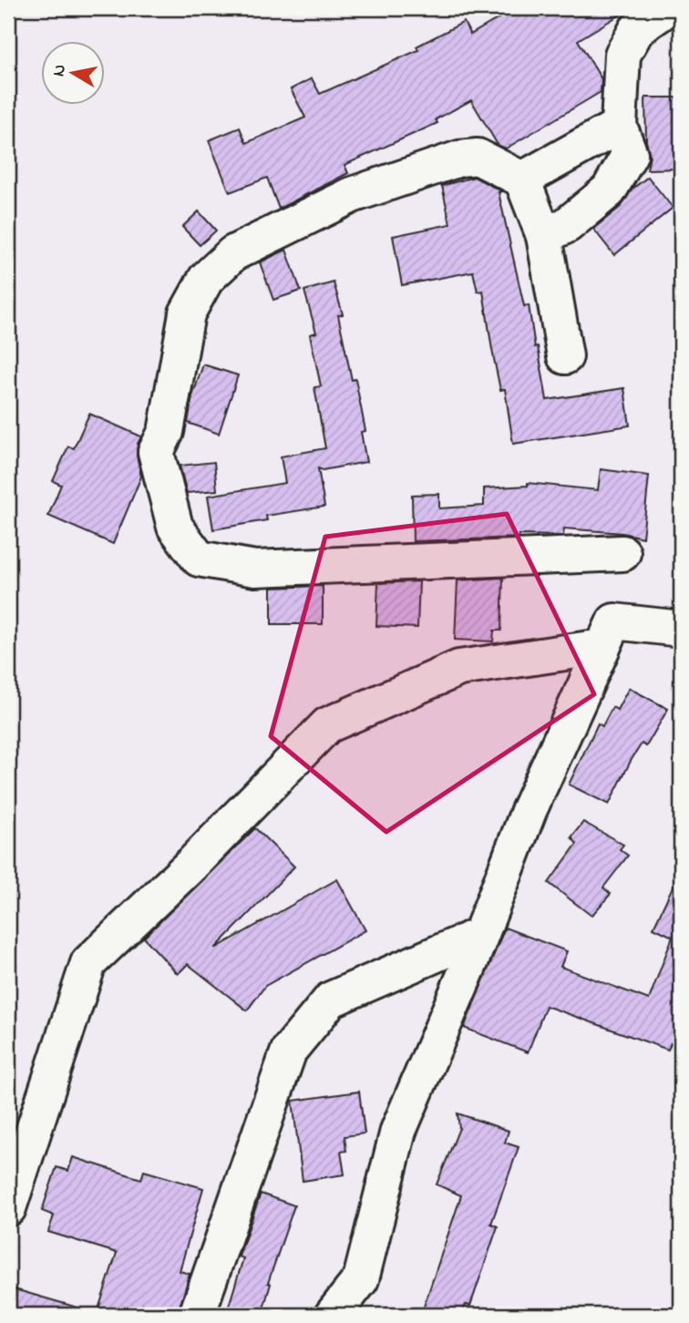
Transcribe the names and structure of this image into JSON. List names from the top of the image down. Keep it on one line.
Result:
{"north":"left"}
